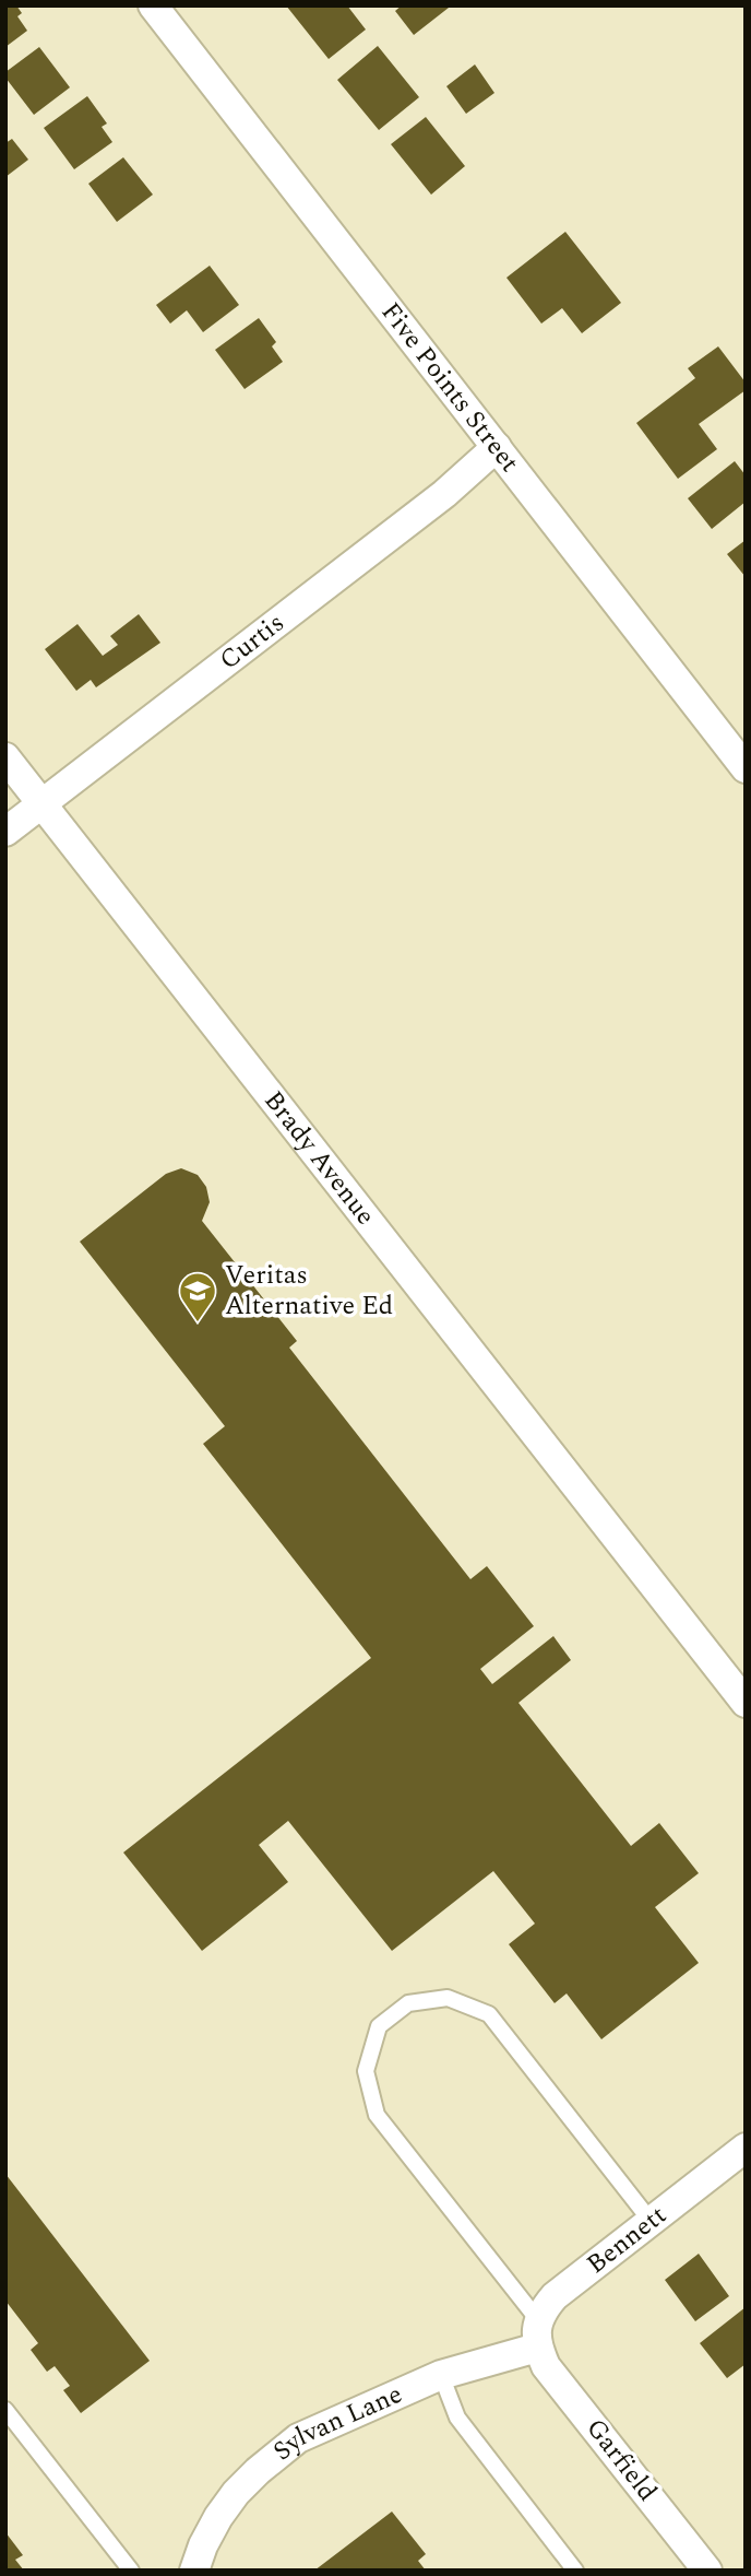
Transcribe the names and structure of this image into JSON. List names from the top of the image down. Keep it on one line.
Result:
{"streets":{"street":["Five Points Street","Curtis","Brady Avenue","Bennett","Sylvan Lane","Garfield"]},"crossings":[["Five Points Street","Curtis"],["Curtis","Brady Avenue"],["Bennett","Sylvan Lane"],["Bennett","Garfield"],["Sylvan Lane","Garfield"]],"places":{"school or university":["Veritas Alternative Ed"]}}
